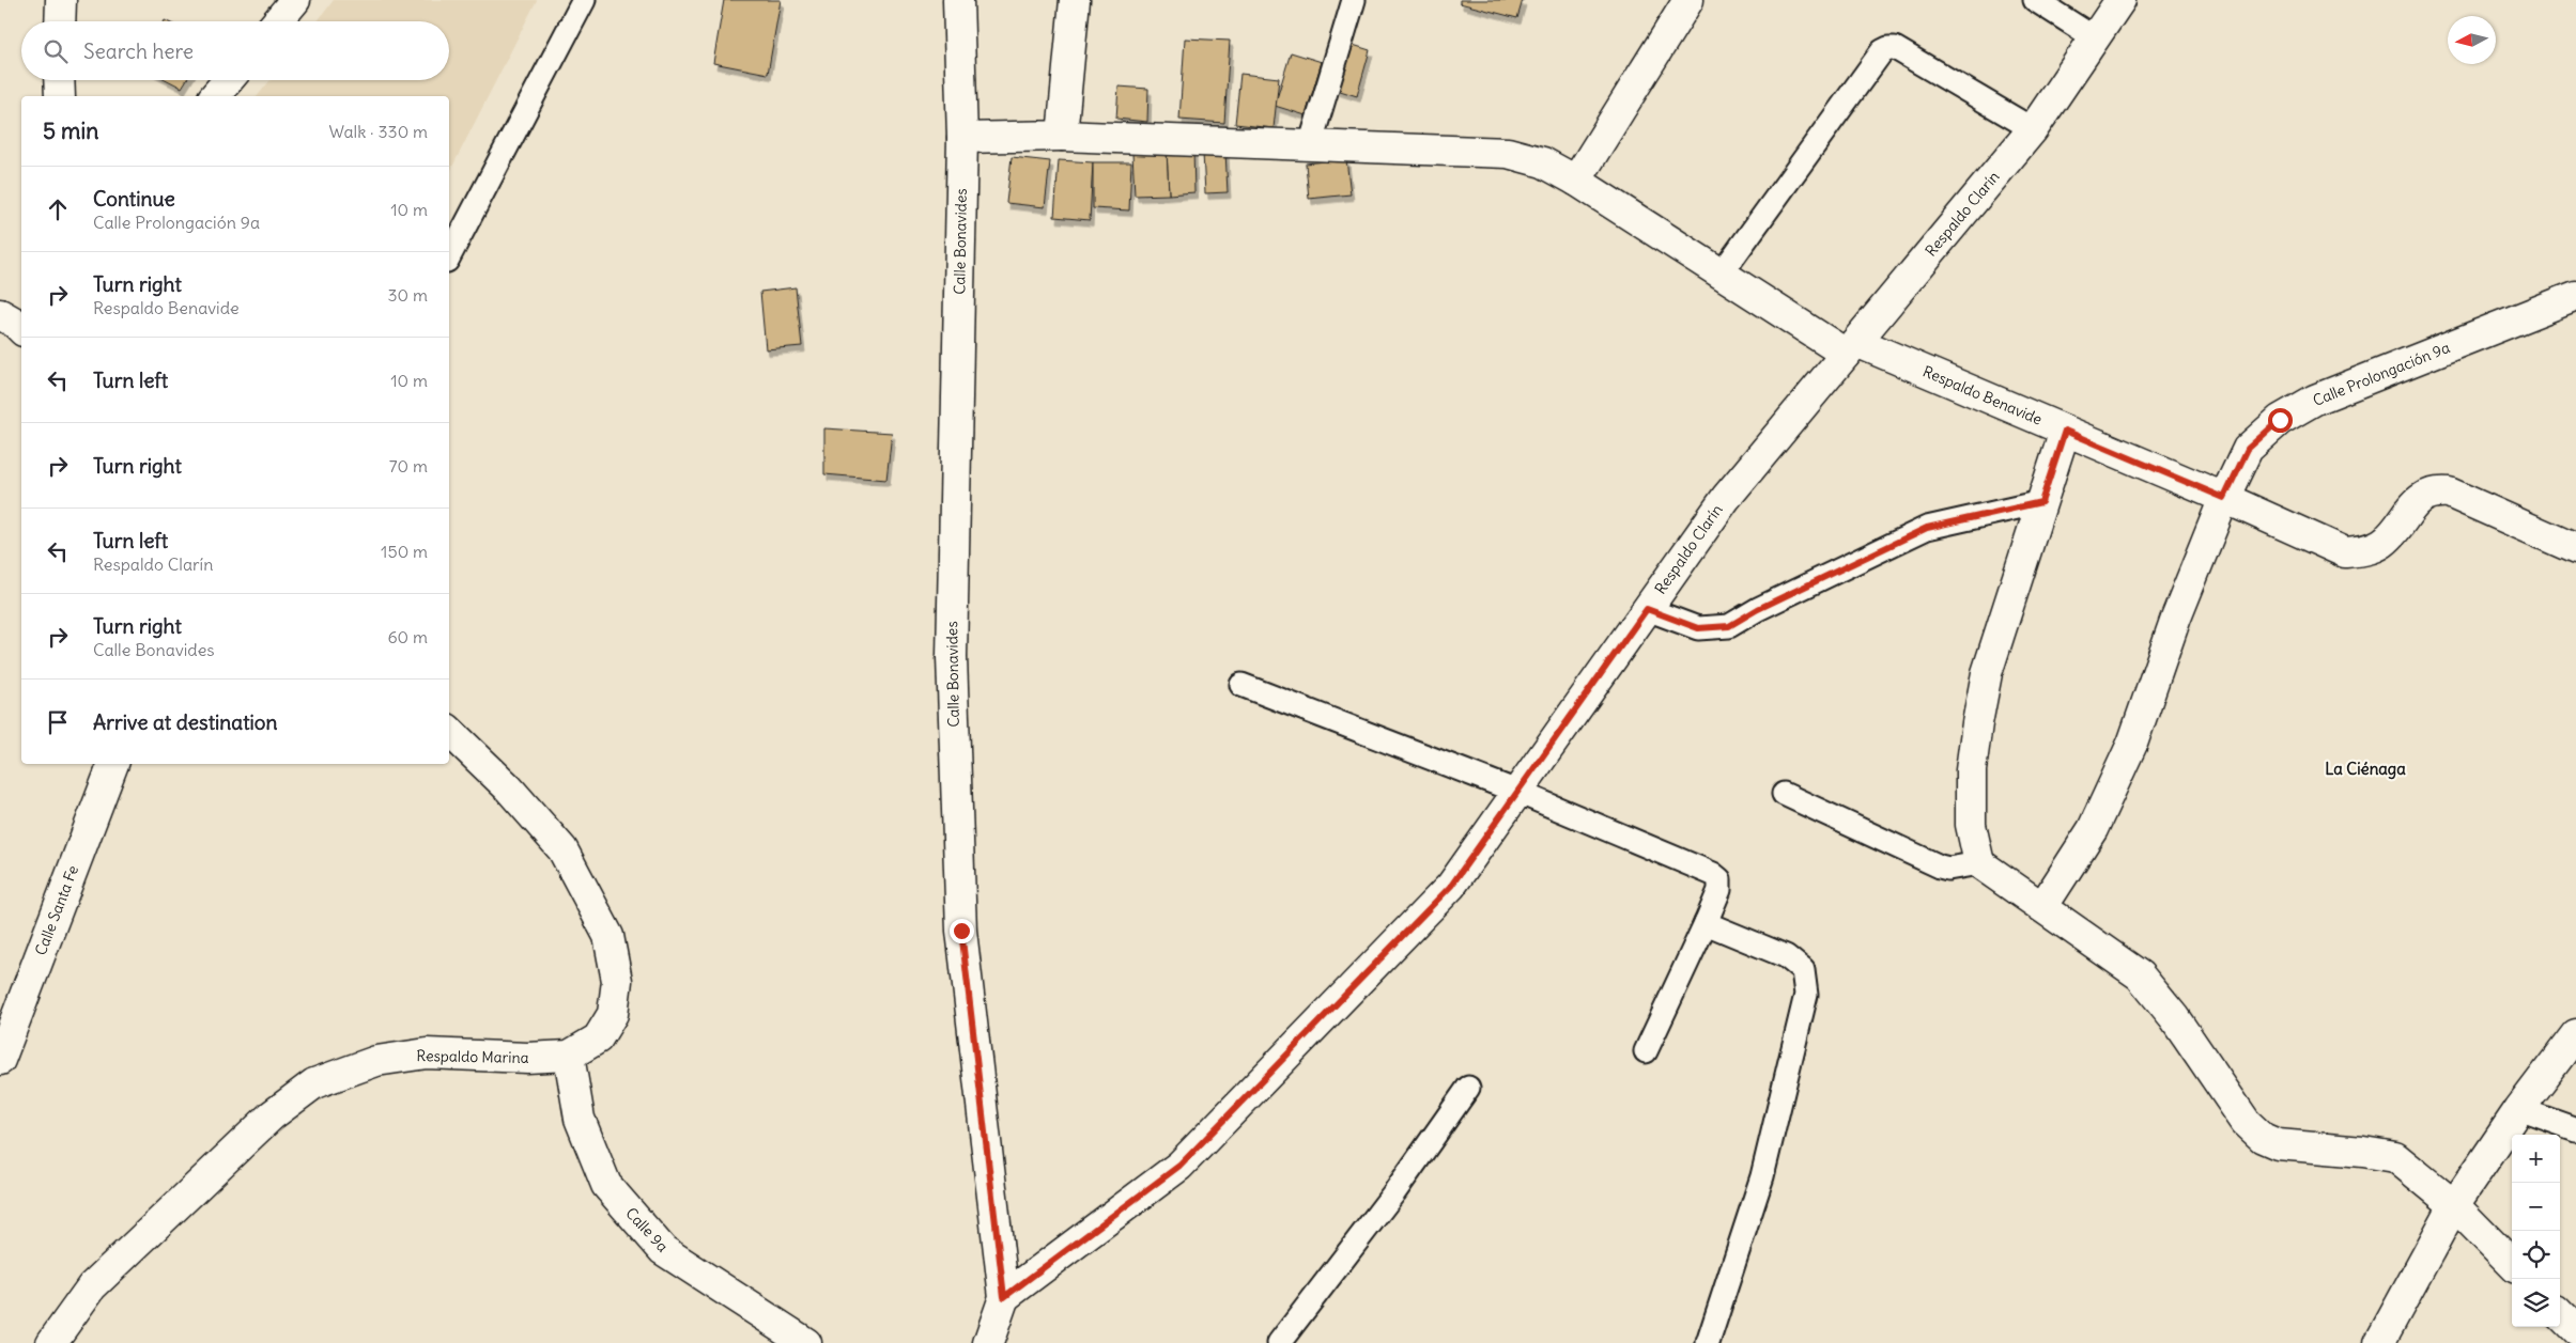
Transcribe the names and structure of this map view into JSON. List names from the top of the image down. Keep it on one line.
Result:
{"streets":{"street":["Respaldo Clarín","Calle Bonavides","Calle Prolongación 9a","Respaldo Benavide","Calle Santa Fe","Respaldo Marina","Calle 9a"]},"crossings":[["Respaldo Clarín","Calle Bonavides"],["Respaldo Clarín","Respaldo Benavide"],["Calle Bonavides","Respaldo Benavide"],["Calle Prolongación 9a","Respaldo Benavide"],["Respaldo Marina","Calle 9a"]],"districts":["La Ciénaga"],"north":"left","page":{"search":"Search here","heading":["5 min","Walk · 330 m"],"list":[["Continue","Calle Prolongación 9a","10 m"],["Turn right","Respaldo Benavide","30 m"],["Turn left","10 m"],["Turn right","70 m"],["Turn left","Respaldo Clarín","150 m"],["Turn right","Calle Bonavides","60 m"],"Arrive at destination"],"map_buttons":["+","−"]}}
